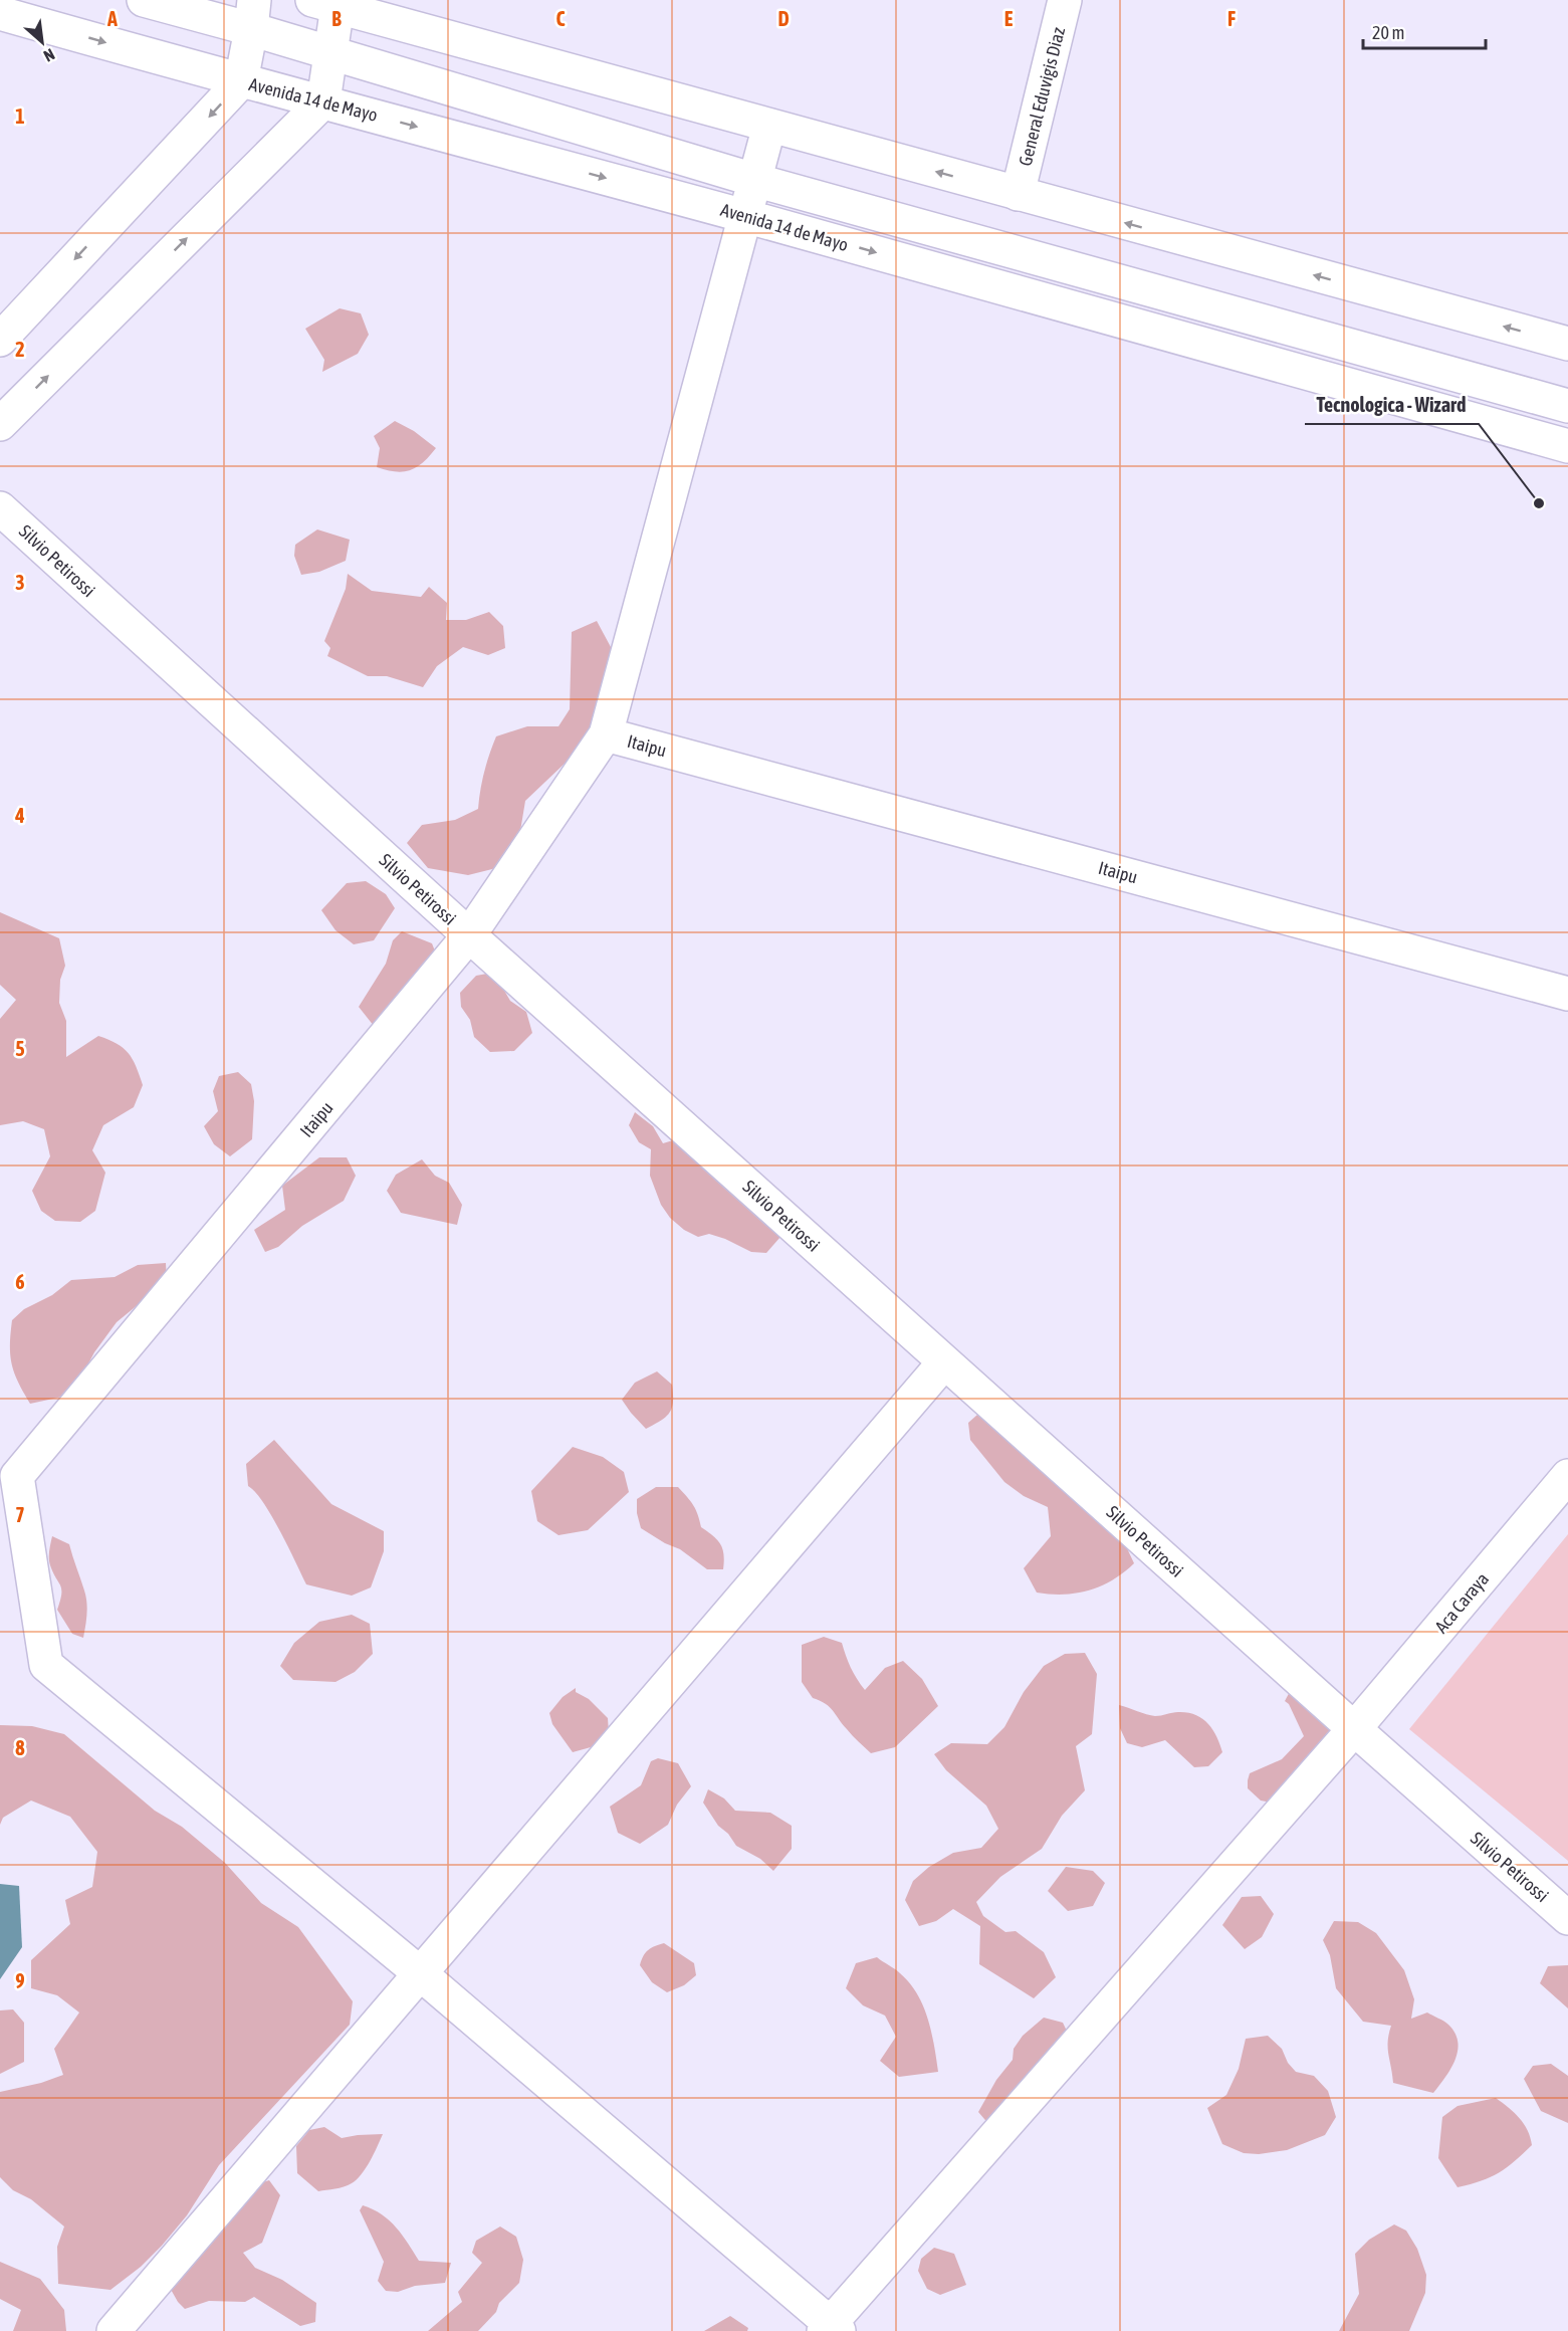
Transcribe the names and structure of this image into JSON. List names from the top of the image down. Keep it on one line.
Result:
{"streets":{"street":["General Eduvigis Diaz","Avenida 14 de Mayo","Silvio Petirossi","Itaipu","Aca Caraya"]},"crossings":[["Silvio Petirossi","Itaipu"],["Silvio Petirossi","Aca Caraya"]],"places":["Tecnologica - Wizard"],"scale_bar":"20 m","north":"bottom right","grid":{"columns":["A","B","C","D","E","F"],"rows":["1","2","3","4","5","6","7","8","9"]}}
